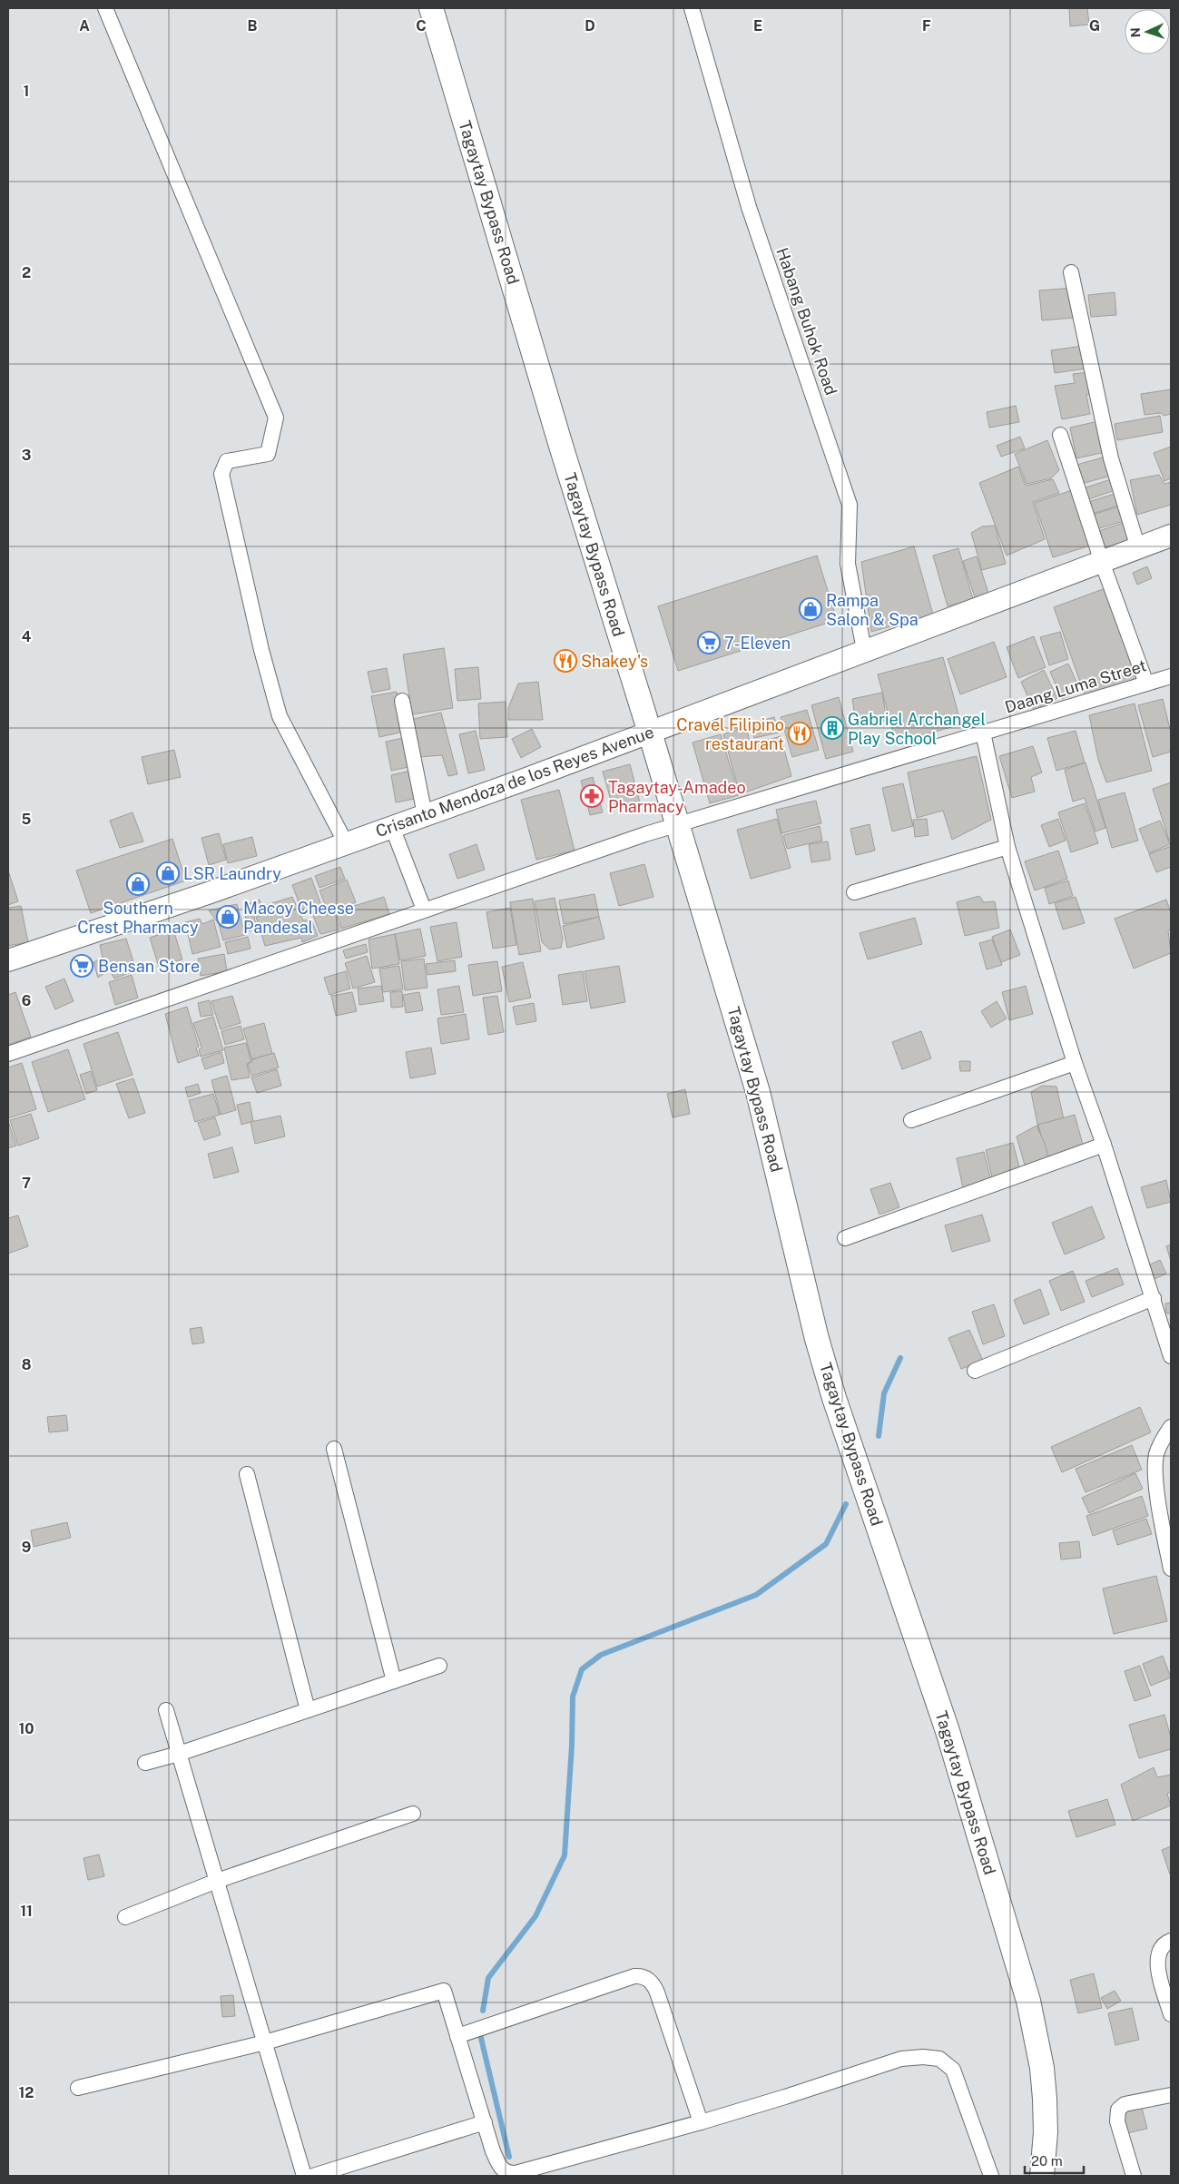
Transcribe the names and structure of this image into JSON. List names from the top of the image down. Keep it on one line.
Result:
{"streets":{"main road":["Tagaytay Bypass Road","Crisanto Mendoza de los Reyes Avenue"],"street":["Habang Buhok Road","Daang Luma Street"]},"crossings":[["Tagaytay Bypass Road","Daang Luma Street"],["Tagaytay Bypass Road","Crisanto Mendoza de los Reyes Avenue"],["Habang Buhok Road","Crisanto Mendoza de los Reyes Avenue"]],"places":{"shop":["Rampa Salon & Spa","LSR Laundry","Southern Crest Pharmacy","Macoy Cheese Pandesal"],"supermarket":["7-Eleven","Bensan Store"],"restaurant":["Shakey's","Cravel Filipino restaurant"],"building":["Gabriel Archangel Play School"],"pharmacy":["Tagaytay-Amadeo Pharmacy"]},"scale_bar":"20 m","north":"left","grid":{"columns":["A","B","C","D","E","F","G"],"rows":["1","2","3","4","5","6","7","8","9","10","11","12"]}}
